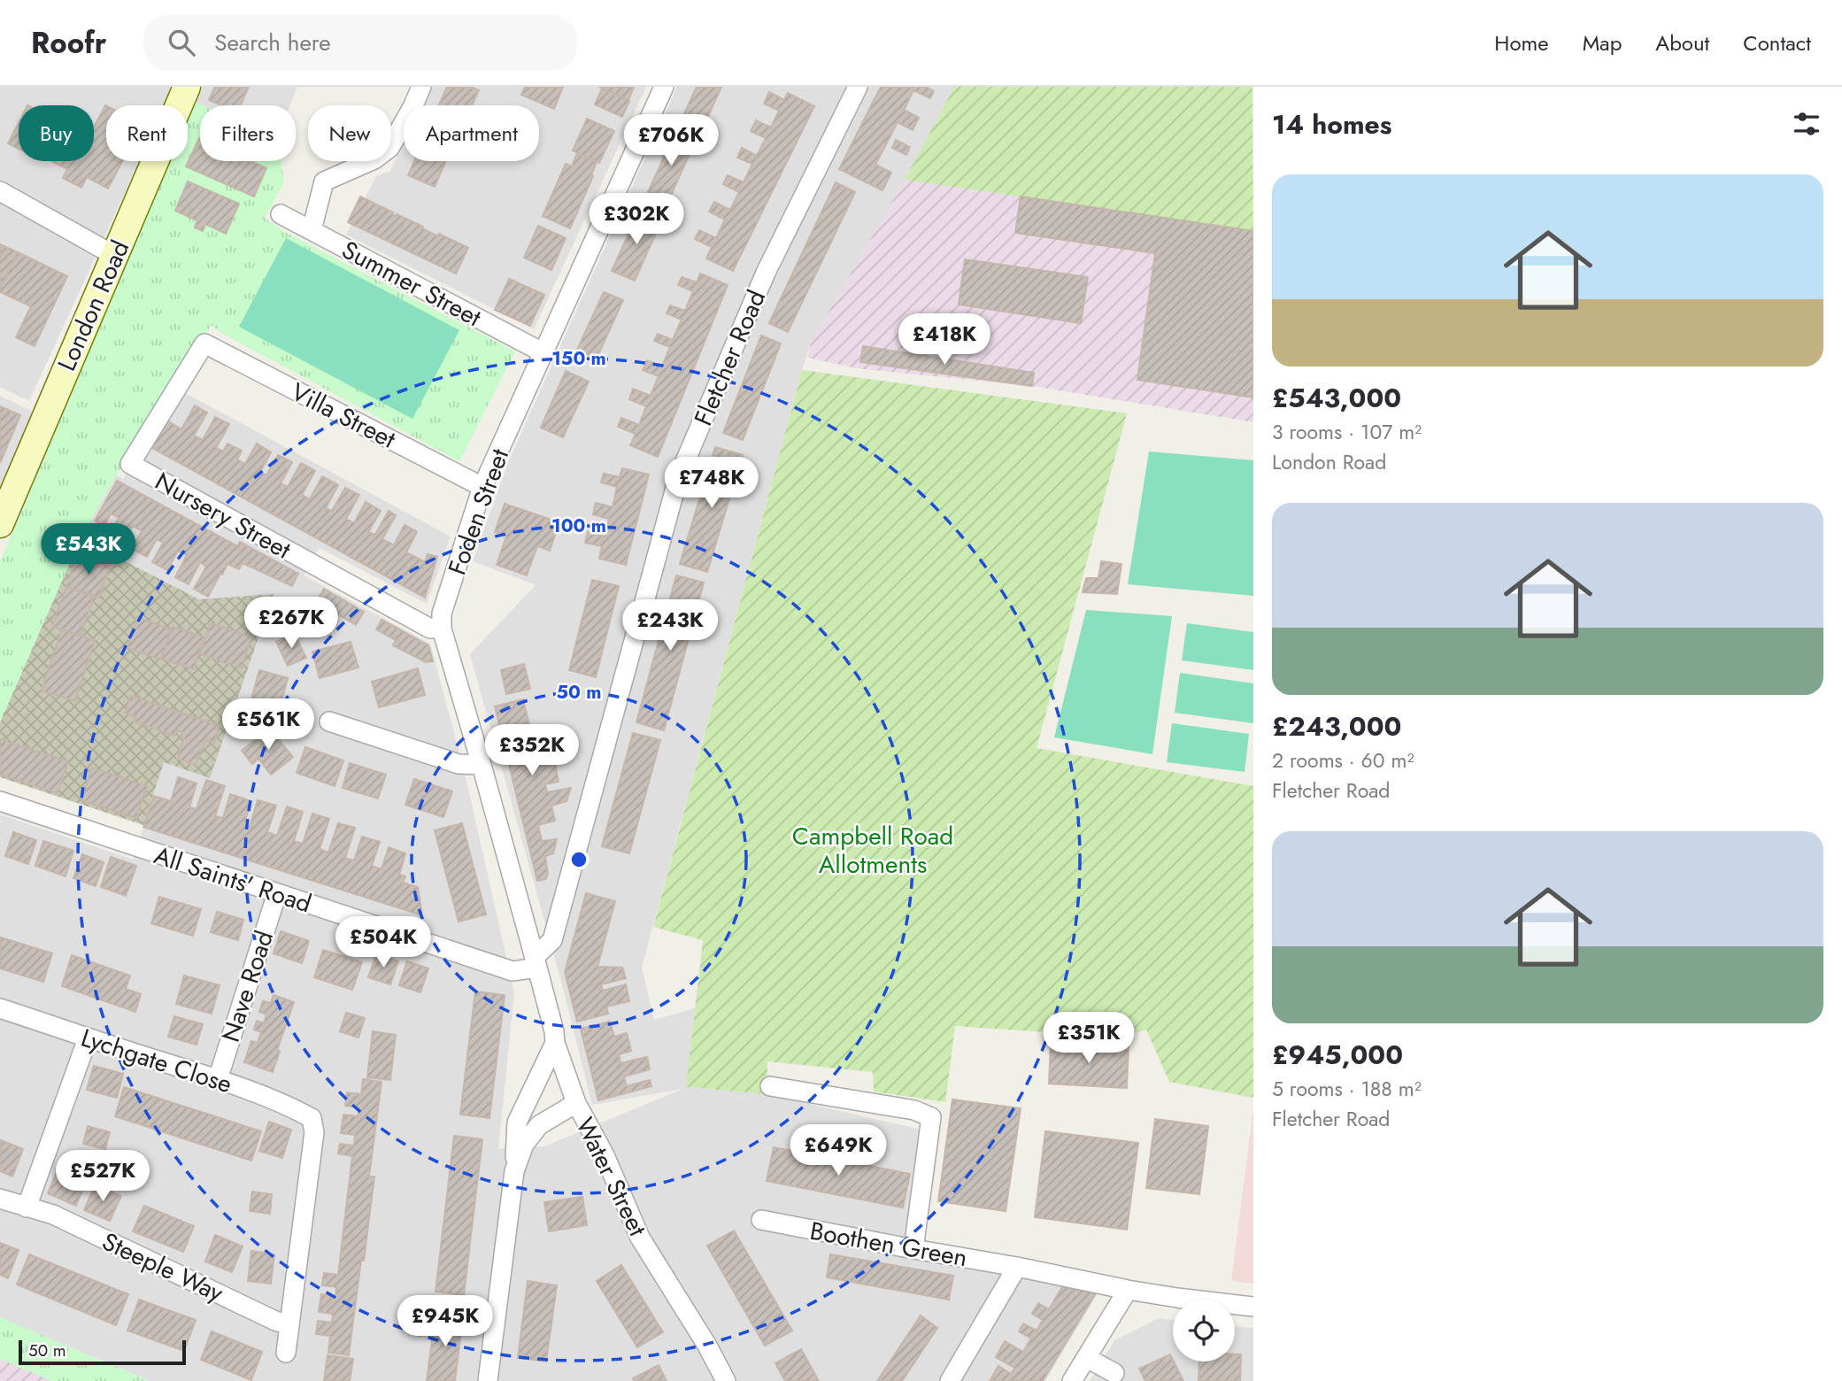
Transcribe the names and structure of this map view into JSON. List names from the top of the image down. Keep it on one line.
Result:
{"streets":{"main road":["London Road"],"street":["Summer Street","Fletcher Road","Villa Street","Foden Street","Nursery Street","All Saints' Road","Nave Road","Lychgate Close","Water Street","Boothen Green","Steeple Way"]},"crossings":[["Summer Street","Foden Street"],["Fletcher Road","Foden Street"],["Fletcher Road","All Saints' Road"],["Fletcher Road","Water Street"],["Villa Street","Foden Street"],["Villa Street","Nursery Street"],["Foden Street","Nursery Street"],["Foden Street","All Saints' Road"],["Foden Street","Water Street"],["All Saints' Road","Nave Road"],["All Saints' Road","Water Street"],["Nave Road","Lychgate Close"],["Lychgate Close","Steeple Way"]],"parks":["Campbell Road Allotments"],"scale_bar":"50 m","page":{"header":"Roofr","search":"Search here","nav":["Home","Map","About","Contact"],"heading":"14 homes","chip":["Buy","Rent","Filters","New","Apartment"],"price":["£706K","£302K","£418K","£748K","£543K","£267K","£243K","£561K","£352K","£504K","£351K","£649K","£527K","£945K"],"list":[{"name":"£543,000","note":"3 rooms · 107 m² · London Road"},{"name":"£243,000","note":"2 rooms · 60 m² · Fletcher Road"},{"name":"£945,000","note":"5 rooms · 188 m² · Fletcher Road"}],"scale":"50 m"},"rings":["150 m","100 m","50 m"]}
